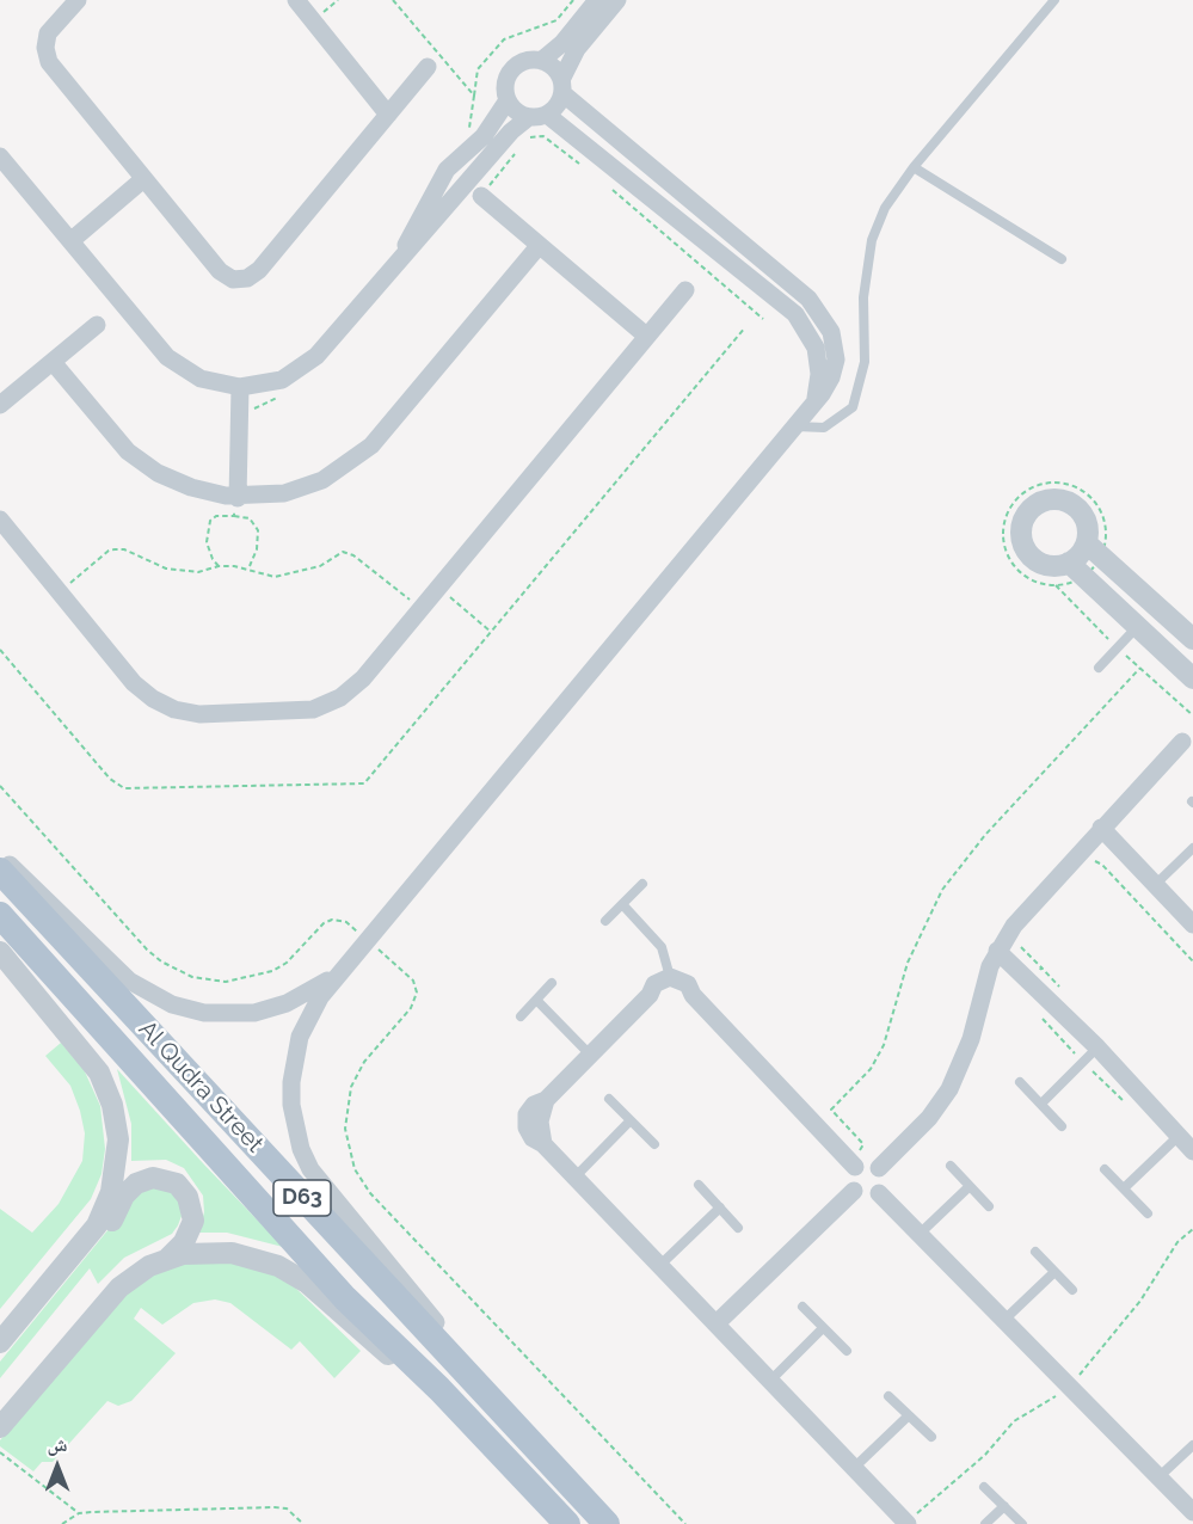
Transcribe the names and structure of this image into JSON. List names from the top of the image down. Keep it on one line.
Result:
{"streets":{"main road":["Al Qudra Street","D63"]},"north":"top"}
